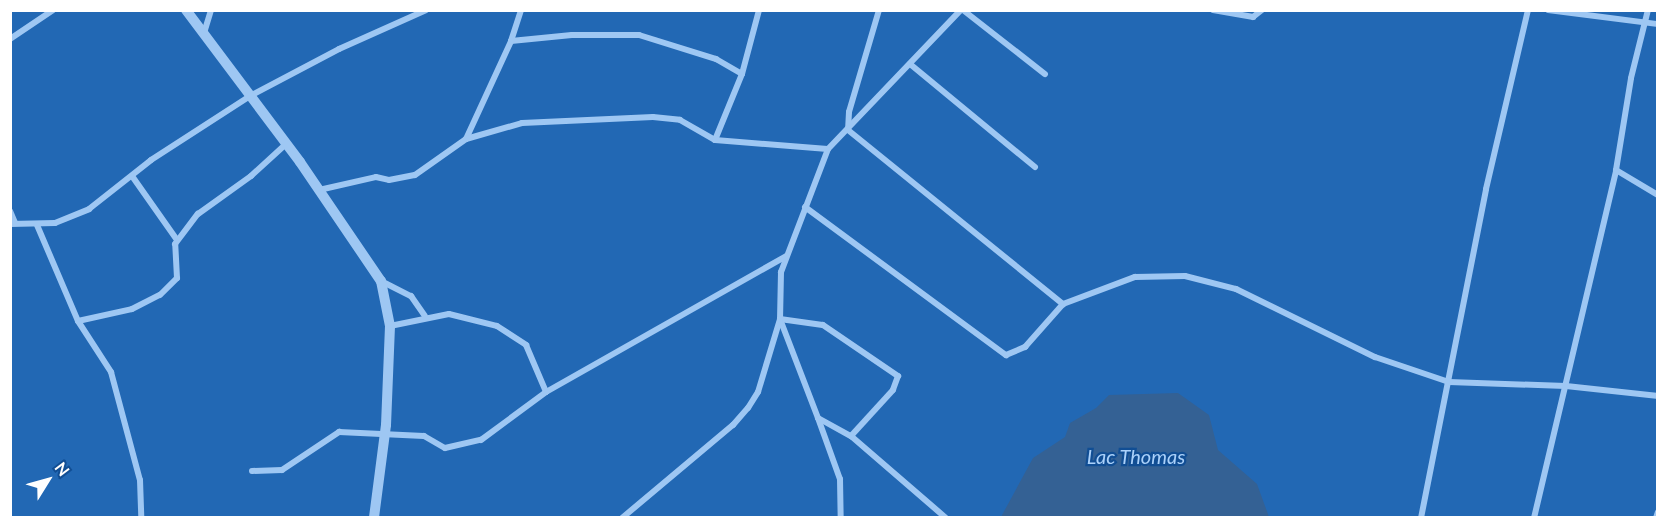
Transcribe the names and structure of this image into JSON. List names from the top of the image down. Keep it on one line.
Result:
{"water":["Lac Thomas"],"north":"top right"}
